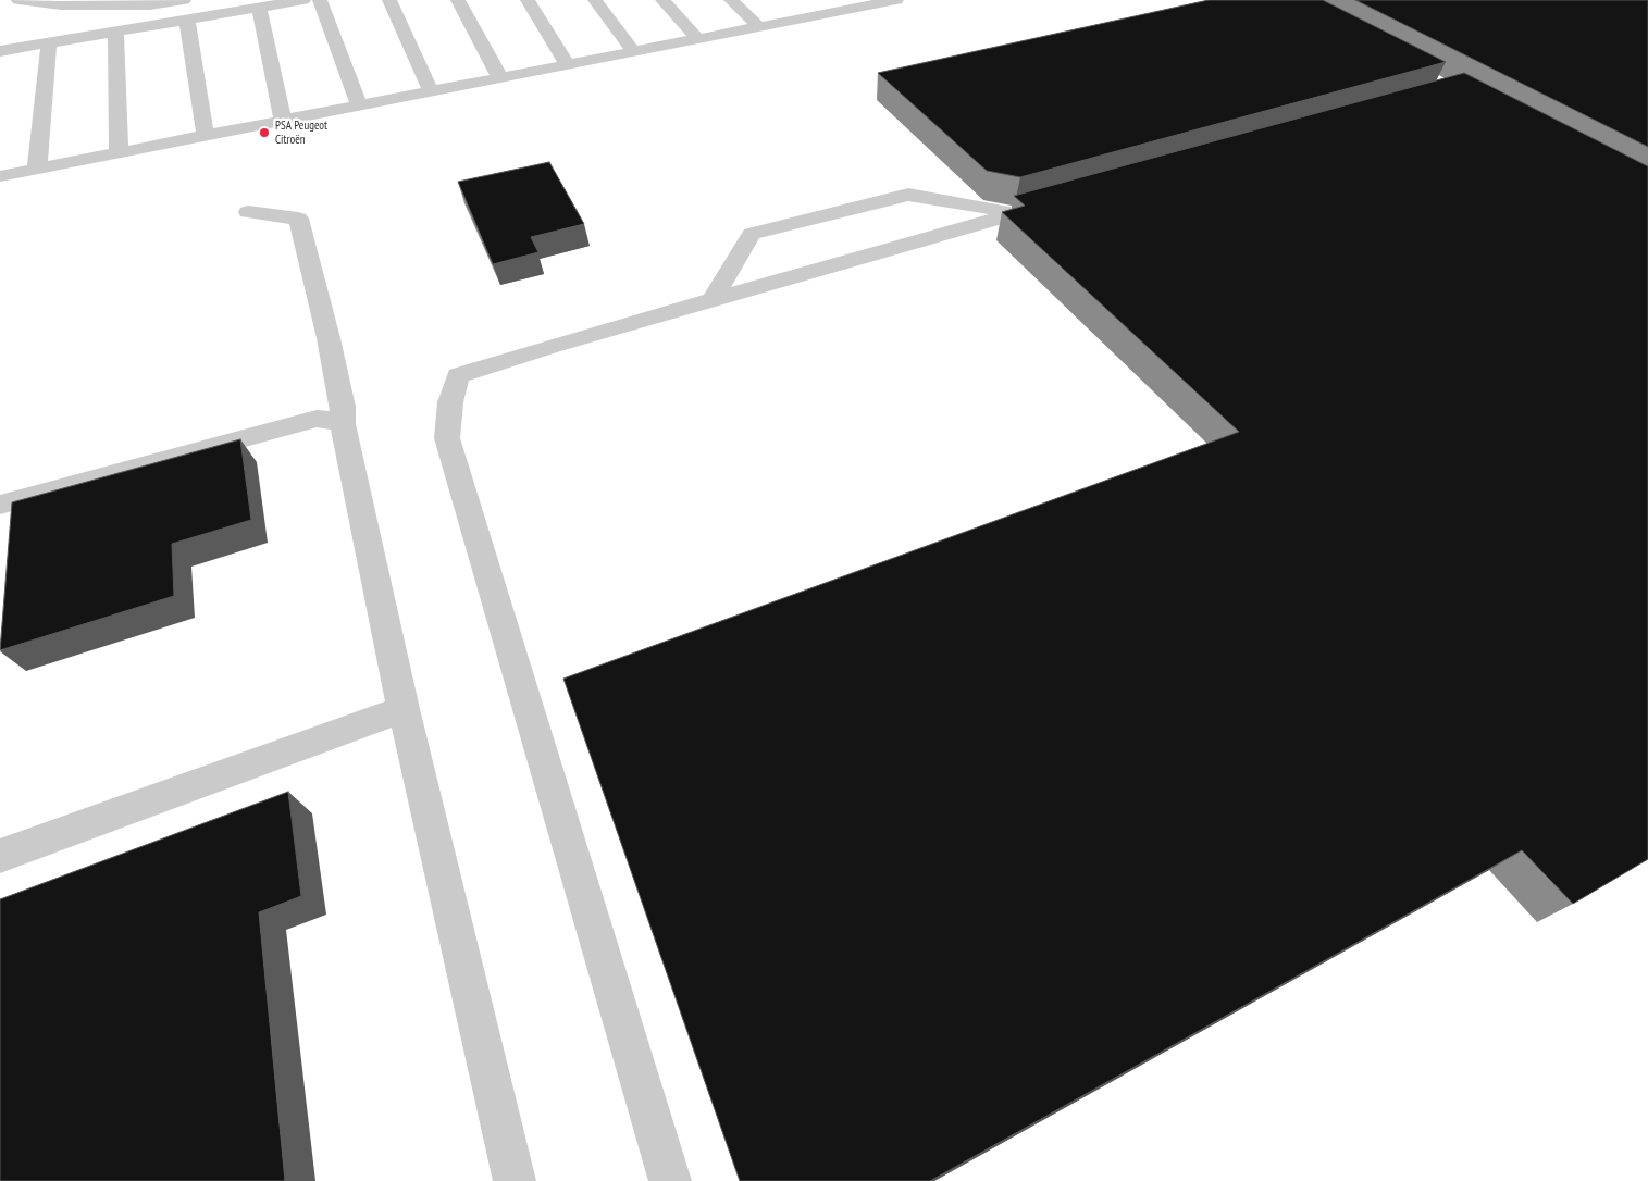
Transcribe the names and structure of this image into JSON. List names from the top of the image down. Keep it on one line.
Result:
{"places":["PSA Peugeot Citroën"]}
